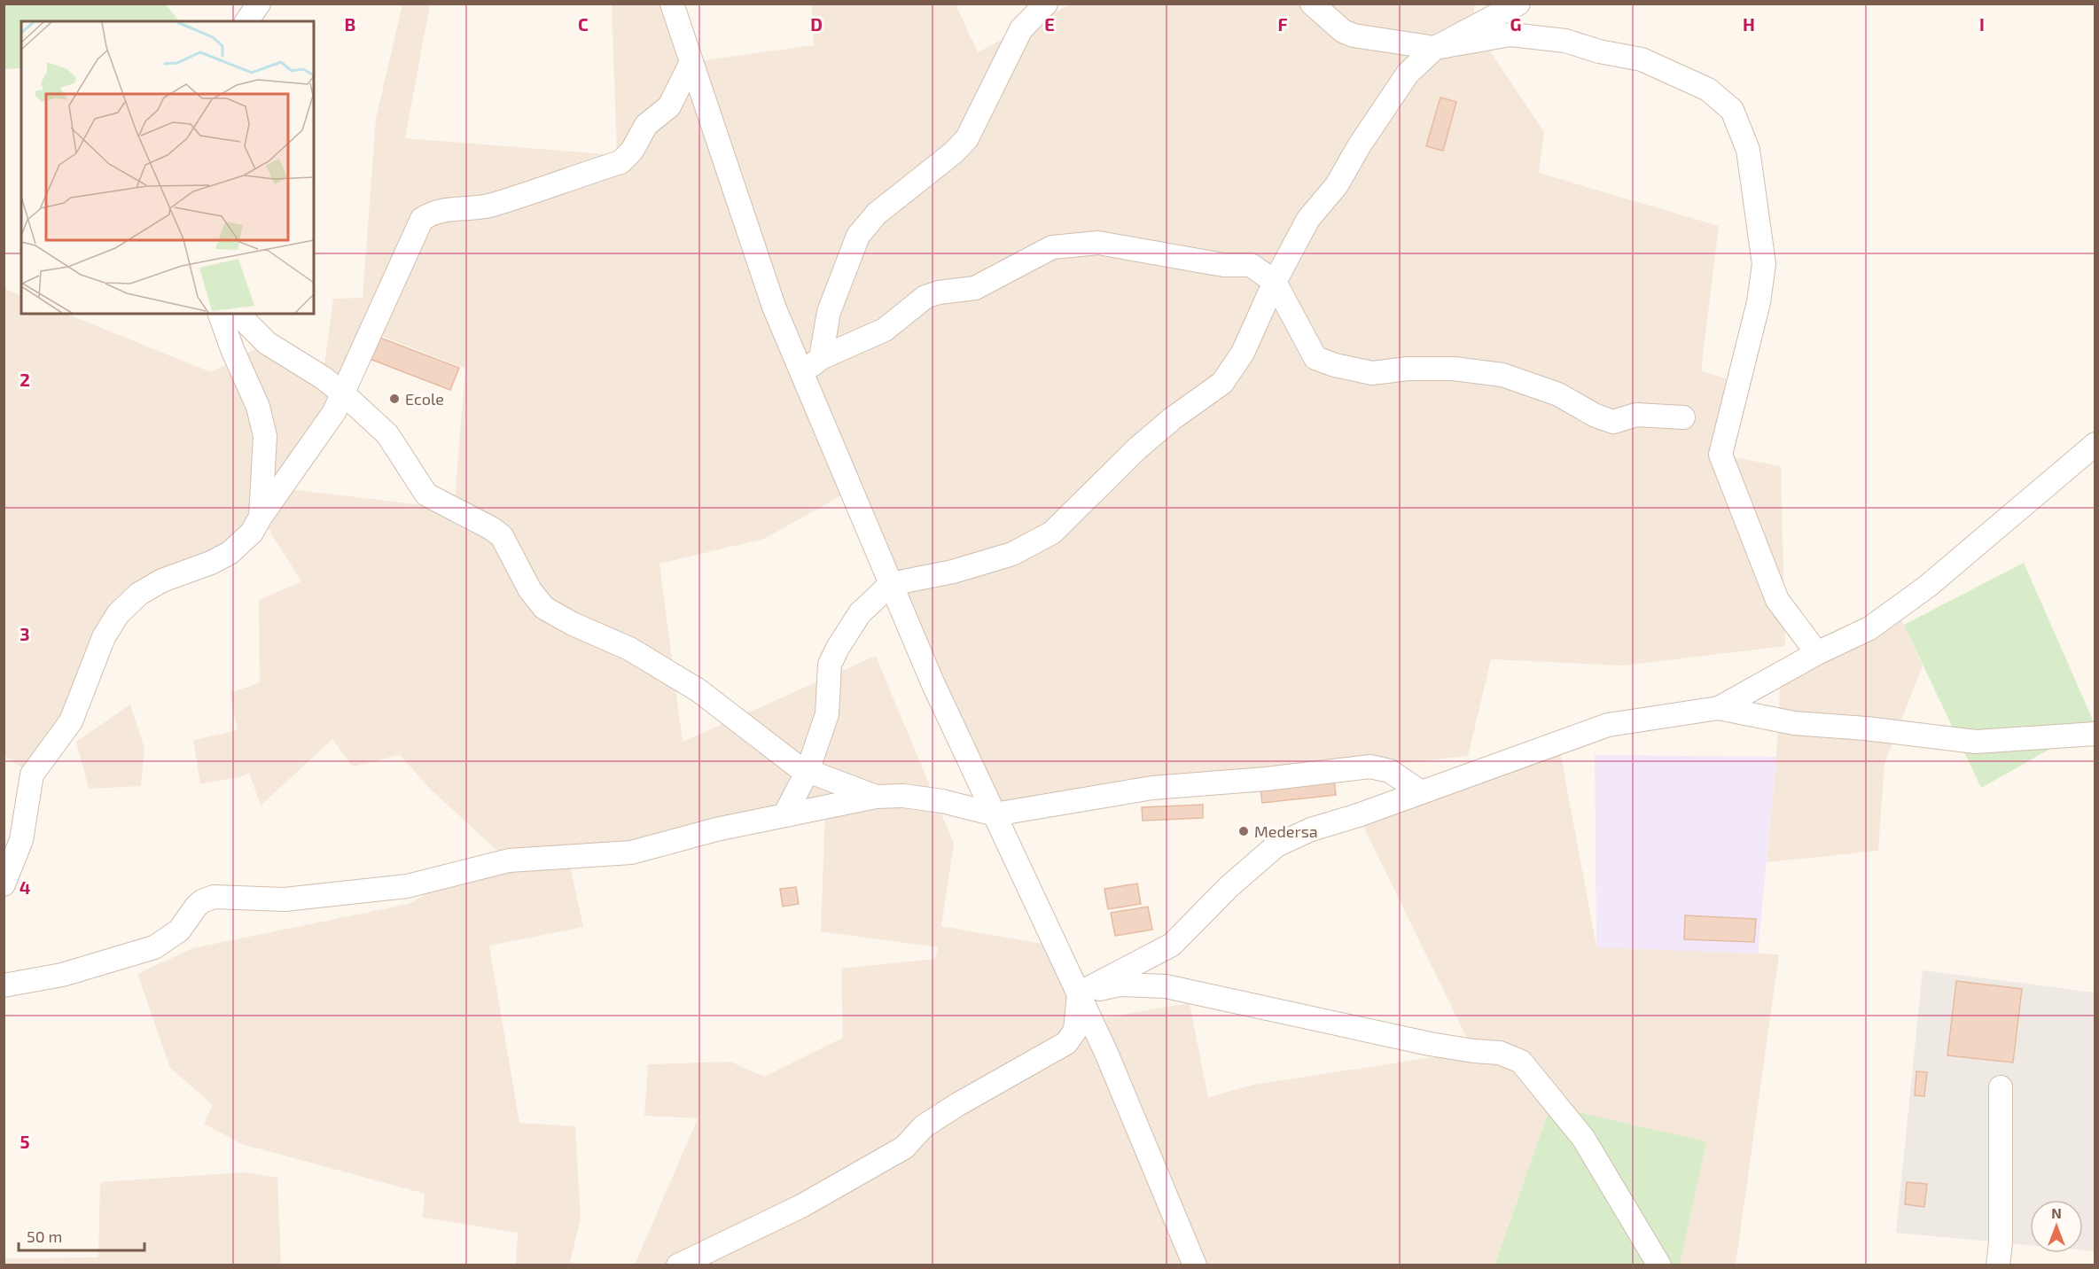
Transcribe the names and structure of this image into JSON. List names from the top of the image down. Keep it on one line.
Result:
{"places":["Ecole","Medersa"],"scale_bar":"50 m","north":"top","grid":{"columns":["B","C","D","E","F","G","H","I"],"rows":["2","3","4","5"]}}
